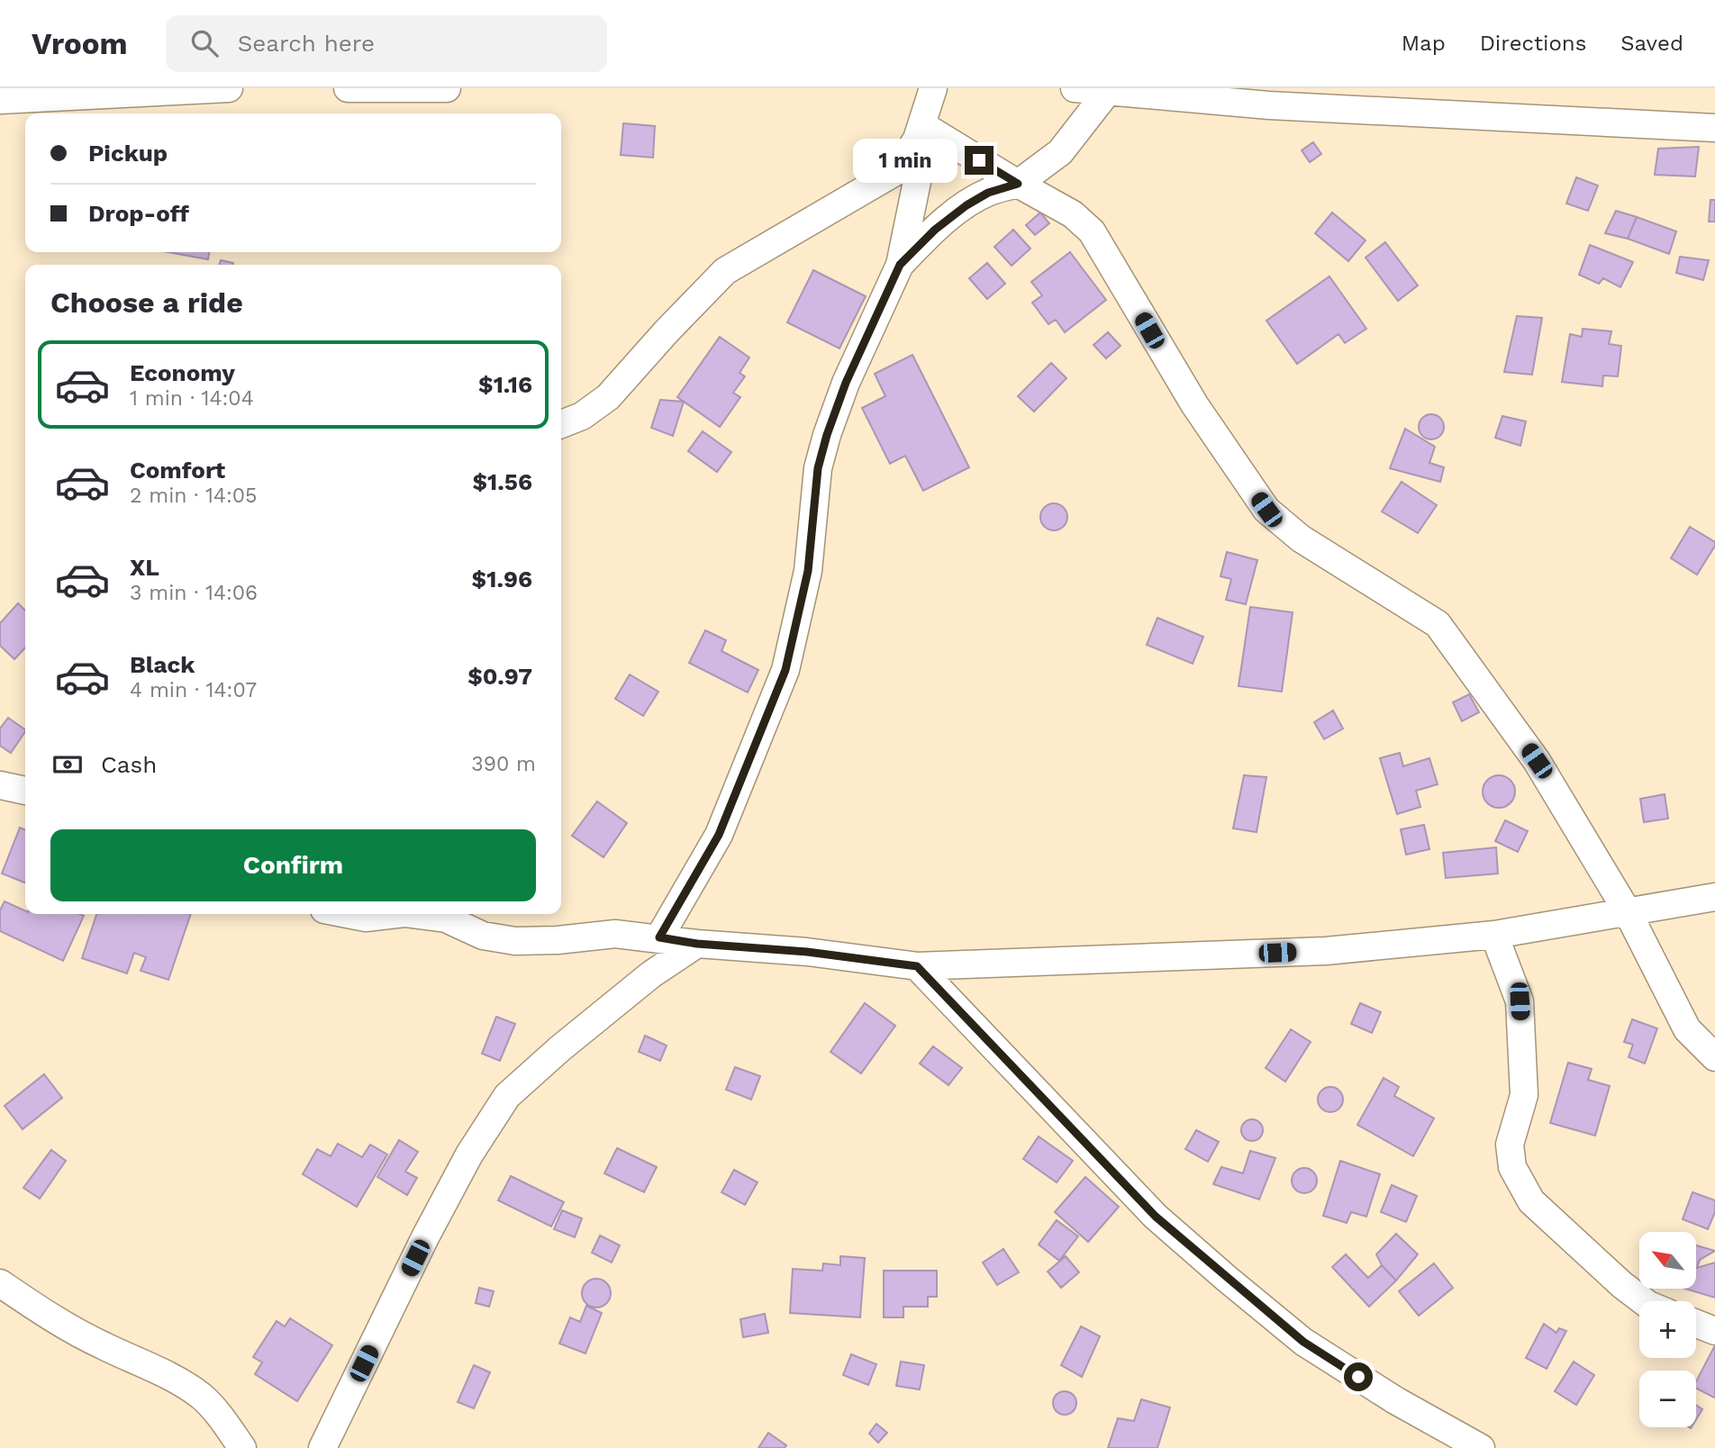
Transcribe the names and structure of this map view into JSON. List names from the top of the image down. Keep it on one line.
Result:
{"north":"top left","page":{"header":"Vroom","search":"Search here","nav":["Map","Directions","Saved"],"banner":["Pickup","Drop-off"],"bubble":"1 min","heading":"Choose a ride","list":[{"name":"Economy","note":"1 min · 14:04","value":"$1.16"},{"name":"Comfort","note":"2 min · 14:05","value":"$1.56"},{"name":"XL","note":"3 min · 14:06","value":"$1.96"},{"name":"Black","note":"4 min · 14:07","value":"$0.97"}],"pay":["Cash","390 m"],"buttons":"Confirm","map_buttons":["+","−"]}}
